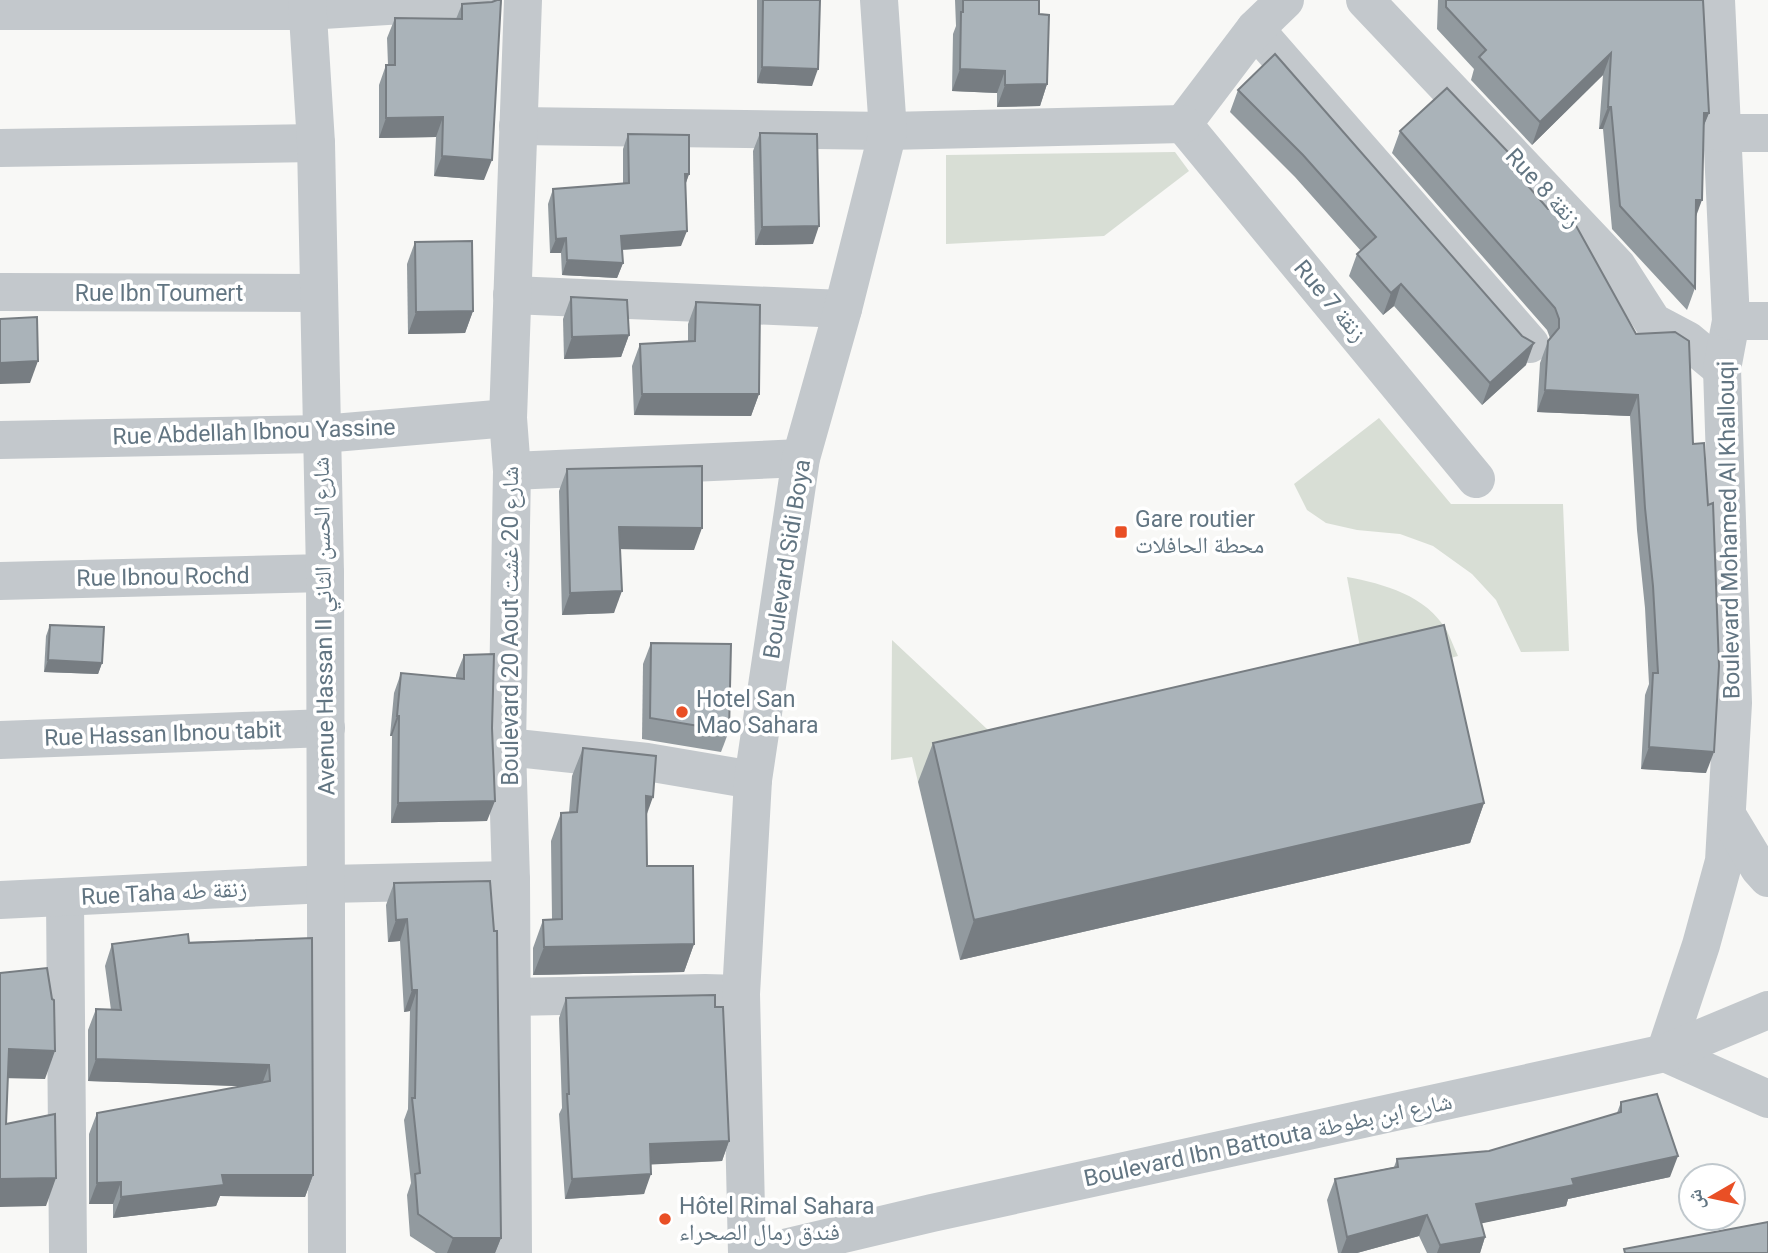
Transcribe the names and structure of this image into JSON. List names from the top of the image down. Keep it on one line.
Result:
{"streets":{"street":["Rue 8 زنقة","Rue Ibn Toumert","Rue 7 زنقة","Rue Abdellah Ibnou Yassine","Boulevard Mohamed Al Khallouqi","Boulevard Sidi Boya","Rue Ibnou Rochd","Avenue Hassan II شارع الحسن الثاني","Boulevard 20 Aout شارع 20 غشت","Rue Hassan Ibnou tabit","Rue Taha زنقة طه","Boulevard Ibn Battouta شارع ابن بطوطة"]},"crossings":[["Rue 8 زنقة","Boulevard Mohamed Al Khallouqi"],["Rue Ibn Toumert","Avenue Hassan II شارع الحسن الثاني"],["Rue Abdellah Ibnou Yassine","Avenue Hassan II شارع الحسن الثاني"],["Rue Abdellah Ibnou Yassine","Boulevard 20 Aout شارع 20 غشت"],["Boulevard Mohamed Al Khallouqi","Boulevard Ibn Battouta شارع ابن بطوطة"],["Rue Ibnou Rochd","Avenue Hassan II شارع الحسن الثاني"],["Avenue Hassan II شارع الحسن الثاني","Rue Hassan Ibnou tabit"],["Avenue Hassan II شارع الحسن الثاني","Rue Taha زنقة طه"],["Boulevard 20 Aout شارع 20 غشت","Rue Taha زنقة طه"]],"places":{"transit":["Gare routier محطة الحافلات"],"other":["Hotel San Mao Sahara","Hôtel Rimal Sahara فندق رمال الصحراء"]},"north":"left"}
